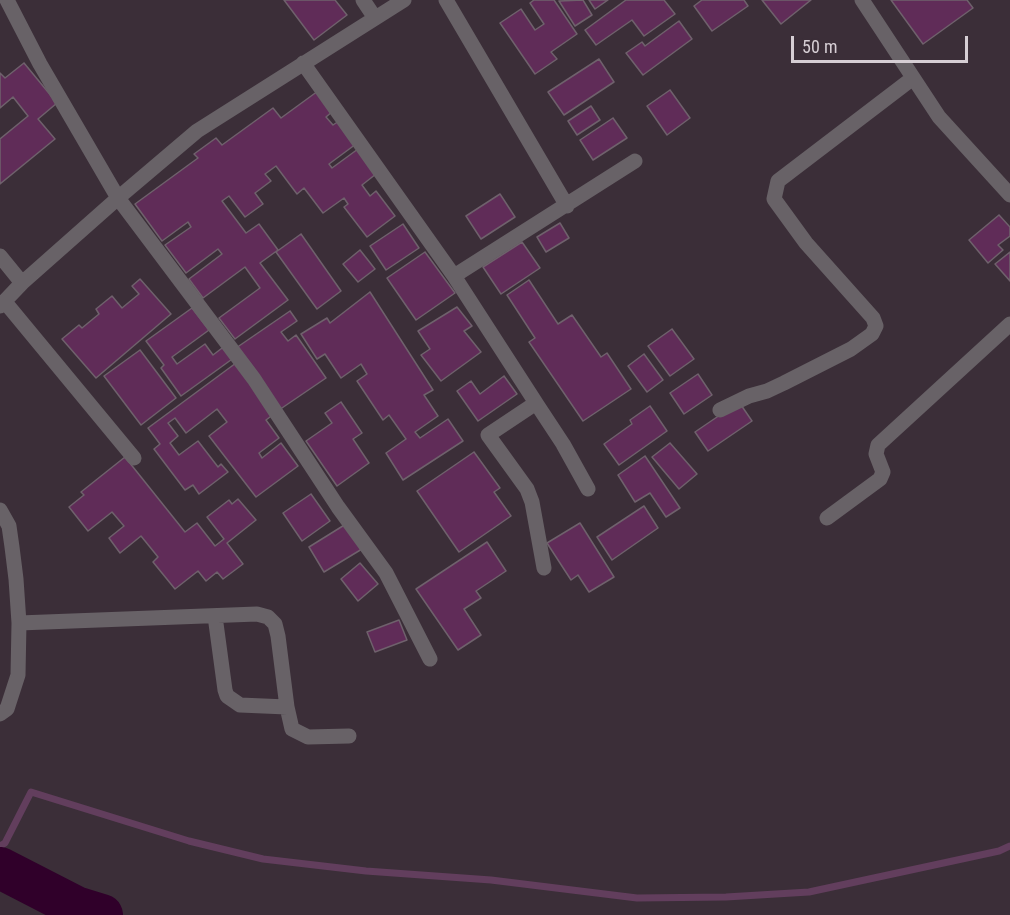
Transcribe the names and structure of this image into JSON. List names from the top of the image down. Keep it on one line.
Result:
{"scale_bar":"50 m"}
